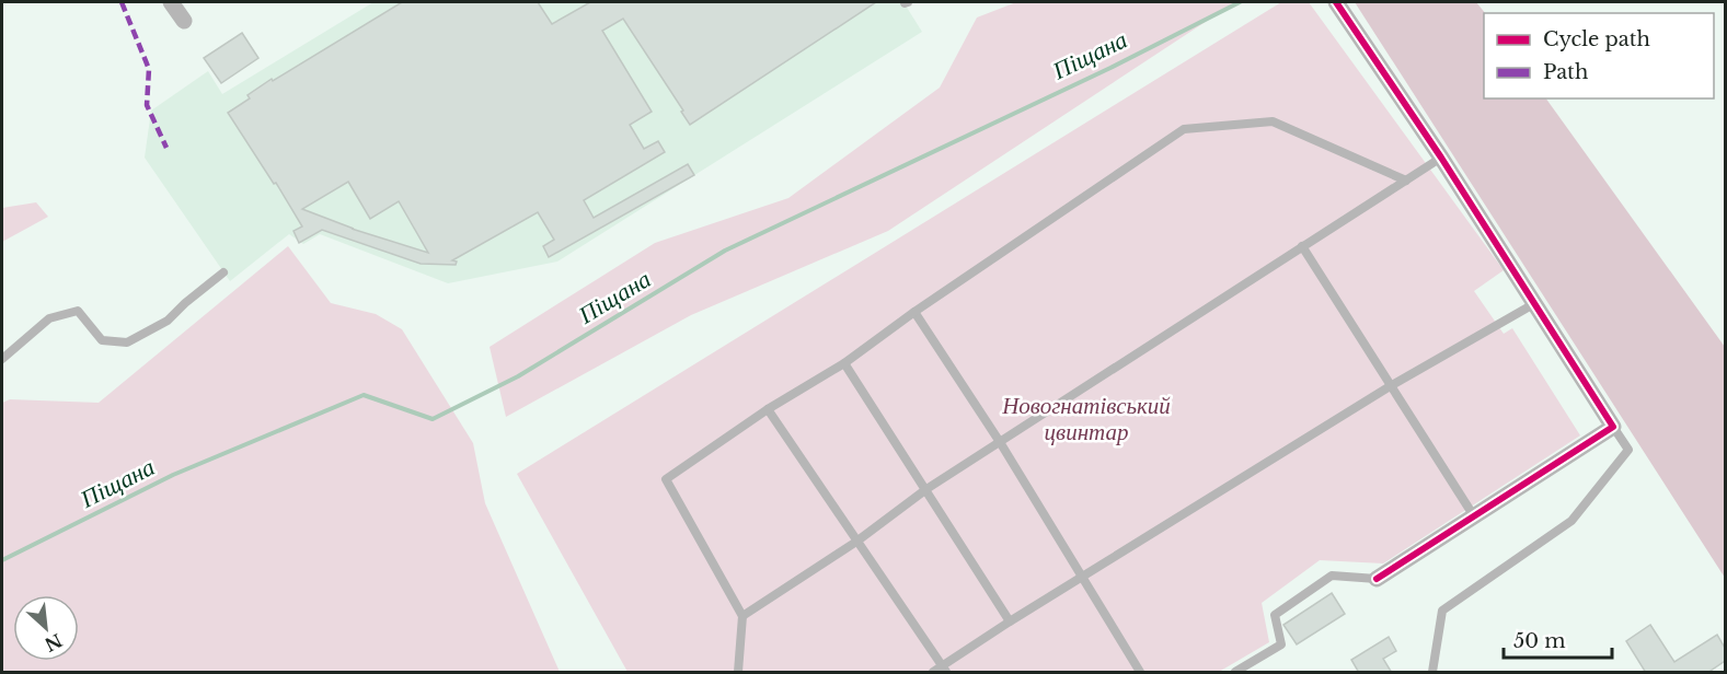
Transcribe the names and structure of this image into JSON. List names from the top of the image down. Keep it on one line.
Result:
{"water":["Піщана"],"parks":["Новогнатівський цвинтар"],"legend":["Cycle path","Path"],"scale_bar":"50 m","north":"bottom right"}
